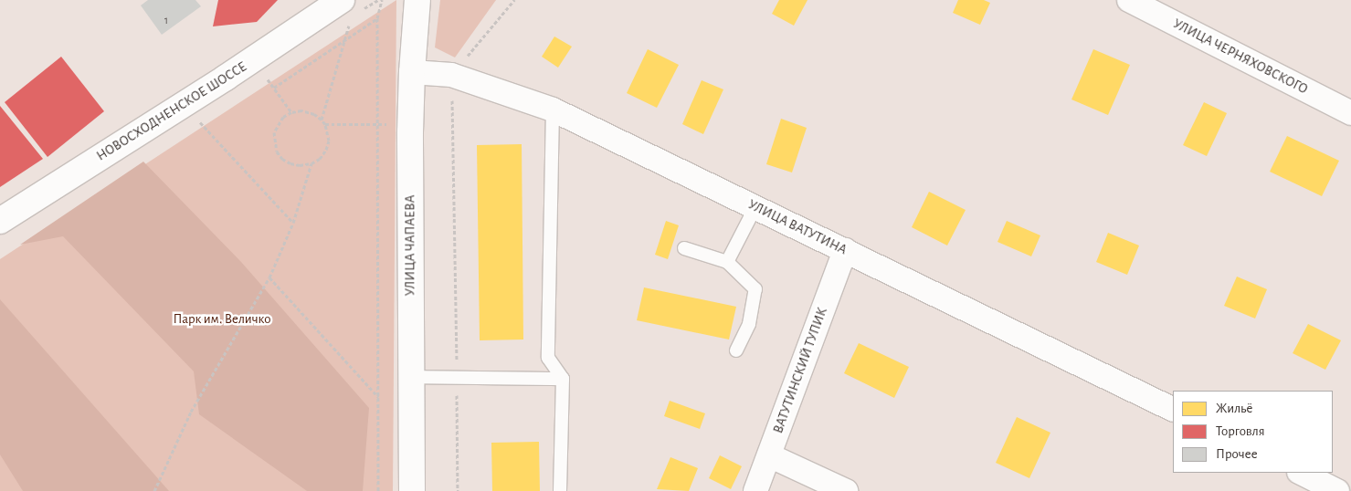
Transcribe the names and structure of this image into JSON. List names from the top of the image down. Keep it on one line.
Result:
{"streets":{"street":["УЛИЦА ЧЕРНЯХОВСКОГО","НОВОСХОДНЕНСКОЕ ШОССЕ","УЛИЦА ВАТУТИНА","УЛИЦА ЧАПАЕВА","ВАТУТИНСКИЙ ТУПИК"]},"crossings":[["УЛИЦА ВАТУТИНА","УЛИЦА ЧАПАЕВА"],["УЛИЦА ВАТУТИНА","ВАТУТИНСКИЙ ТУПИК"]],"parks":["Парк им. Величко"],"house_numbers":["1"],"legend":["Жильё","Торговля","Прочее"]}
